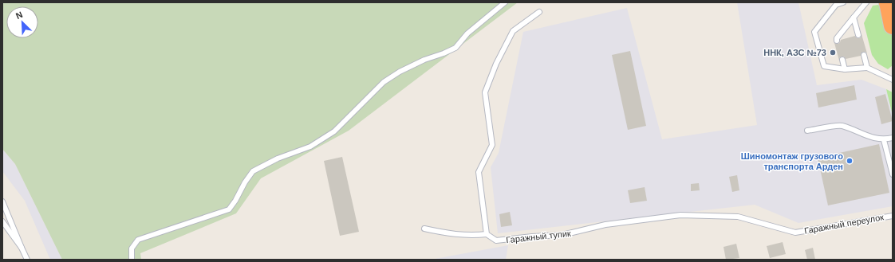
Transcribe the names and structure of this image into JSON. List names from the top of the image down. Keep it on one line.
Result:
{"streets":{"lane":["Гаражный переулок","Гаражный тупик"]},"crossings":[["Гаражный переулок","Гаражный тупик"]],"places":["ННК, АЗС №73","Шиномонтаж грузового транспорта Арден"],"north":"top left"}
